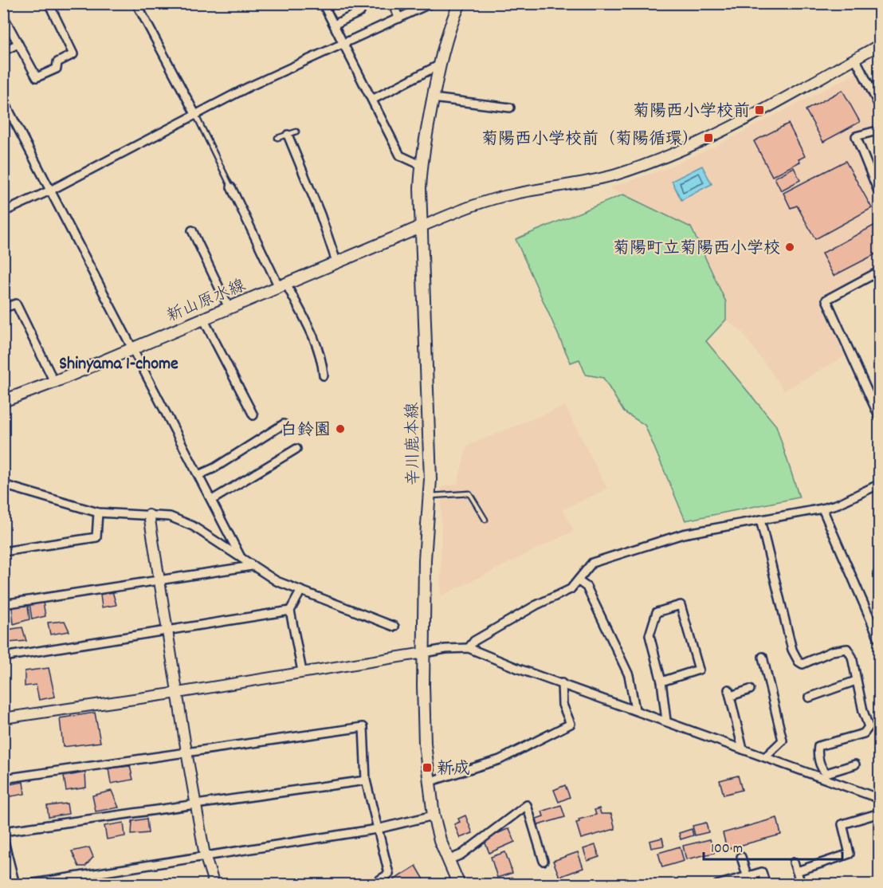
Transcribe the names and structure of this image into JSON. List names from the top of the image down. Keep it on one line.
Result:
{"streets":{"main road":["新山原水線","辛川鹿本線"]},"crossings":[["新山原水線","辛川鹿本線"]],"districts":["Shinyama 1-chome"],"places":{"transit":["菊陽西小学校前","菊陽西小学校前（菊陽循環）","新成"],"other":["菊陽町立菊陽西小学校","白鈴園"]},"scale_bar":"100 m"}
